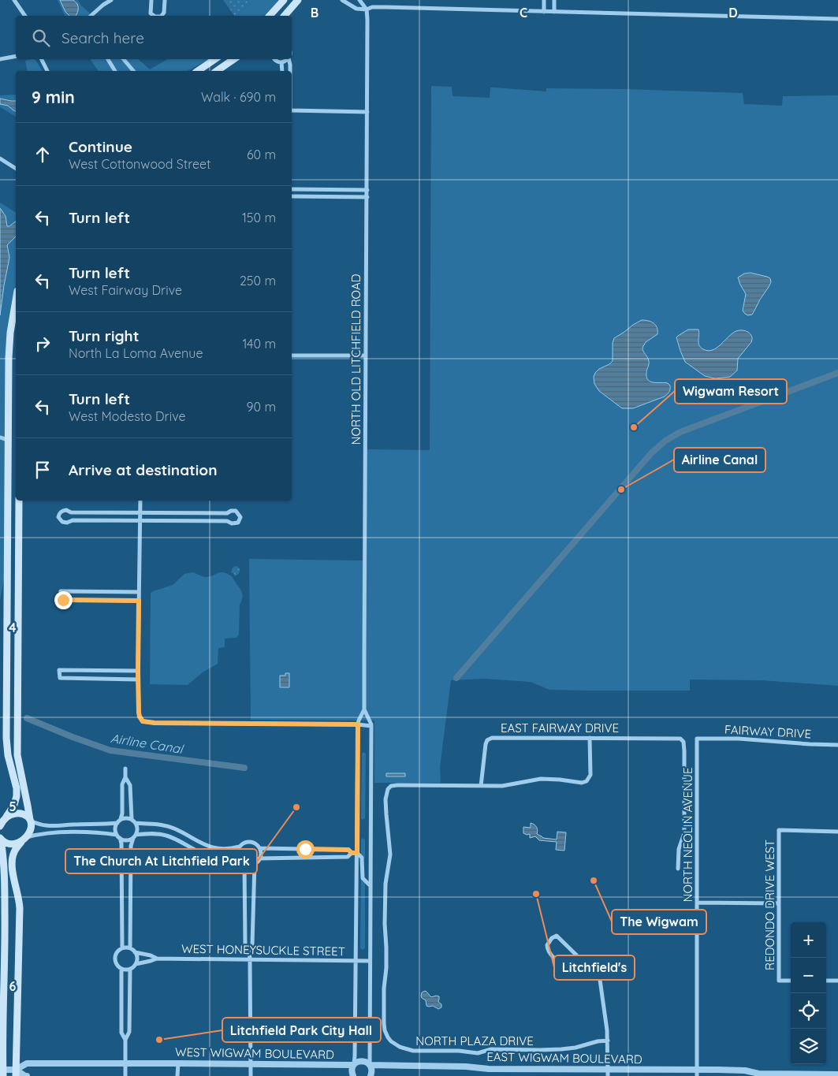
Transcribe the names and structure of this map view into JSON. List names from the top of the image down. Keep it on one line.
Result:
{"streets":{"street":["NORTH OLD LITCHFIELD ROAD","EAST FAIRWAY DRIVE","FAIRWAY DRIVE","NORTH NEOLIN AVENUE","REDONDO DRIVE WEST","WEST HONEYSUCKLE STREET","NORTH PLAZA DRIVE","WEST WIGWAM BOULEVARD","EAST WIGWAM BOULEVARD"]},"crossings":[["NORTH OLD LITCHFIELD ROAD","WEST HONEYSUCKLE STREET"],["NORTH OLD LITCHFIELD ROAD","WEST WIGWAM BOULEVARD"],["NORTH OLD LITCHFIELD ROAD","EAST WIGWAM BOULEVARD"],["EAST FAIRWAY DRIVE","NORTH PLAZA DRIVE"],["FAIRWAY DRIVE","NORTH NEOLIN AVENUE"],["NORTH NEOLIN AVENUE","EAST WIGWAM BOULEVARD"],["WEST WIGWAM BOULEVARD","EAST WIGWAM BOULEVARD"]],"water":["Airline Canal"],"places":["Wigwam Resort","Airline Canal","The Church At Litchfield Park","The Wigwam","Litchfield's","Litchfield Park City Hall"],"page":{"search":"Search here","heading":["9 min","Walk · 690 m"],"list":[["Continue","West Cottonwood Street","60 m"],["Turn left","150 m"],["Turn left","West Fairway Drive","250 m"],["Turn right","North La Loma Avenue","140 m"],["Turn left","West Modesto Drive","90 m"],"Arrive at destination"],"map_buttons":["+","−"]},"grid":{"columns":["B","C","D"],"rows":["4","5","6"]}}
